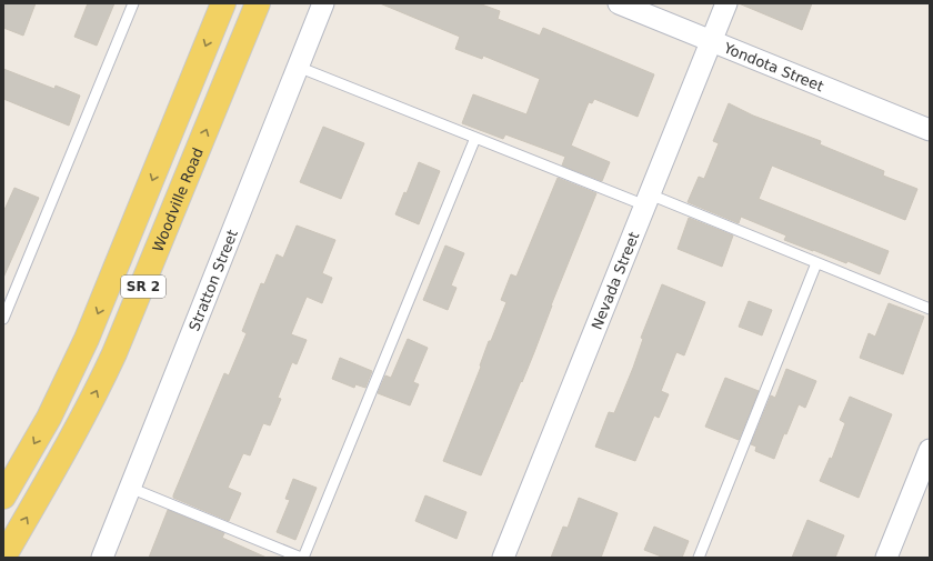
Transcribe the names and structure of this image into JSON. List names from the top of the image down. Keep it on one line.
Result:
{"streets":{"main road":["Woodville Road","SR 2"],"street":["Yondota Street","Stratton Street","Nevada Street"]},"crossings":[["Yondota Street","Nevada Street"]]}
